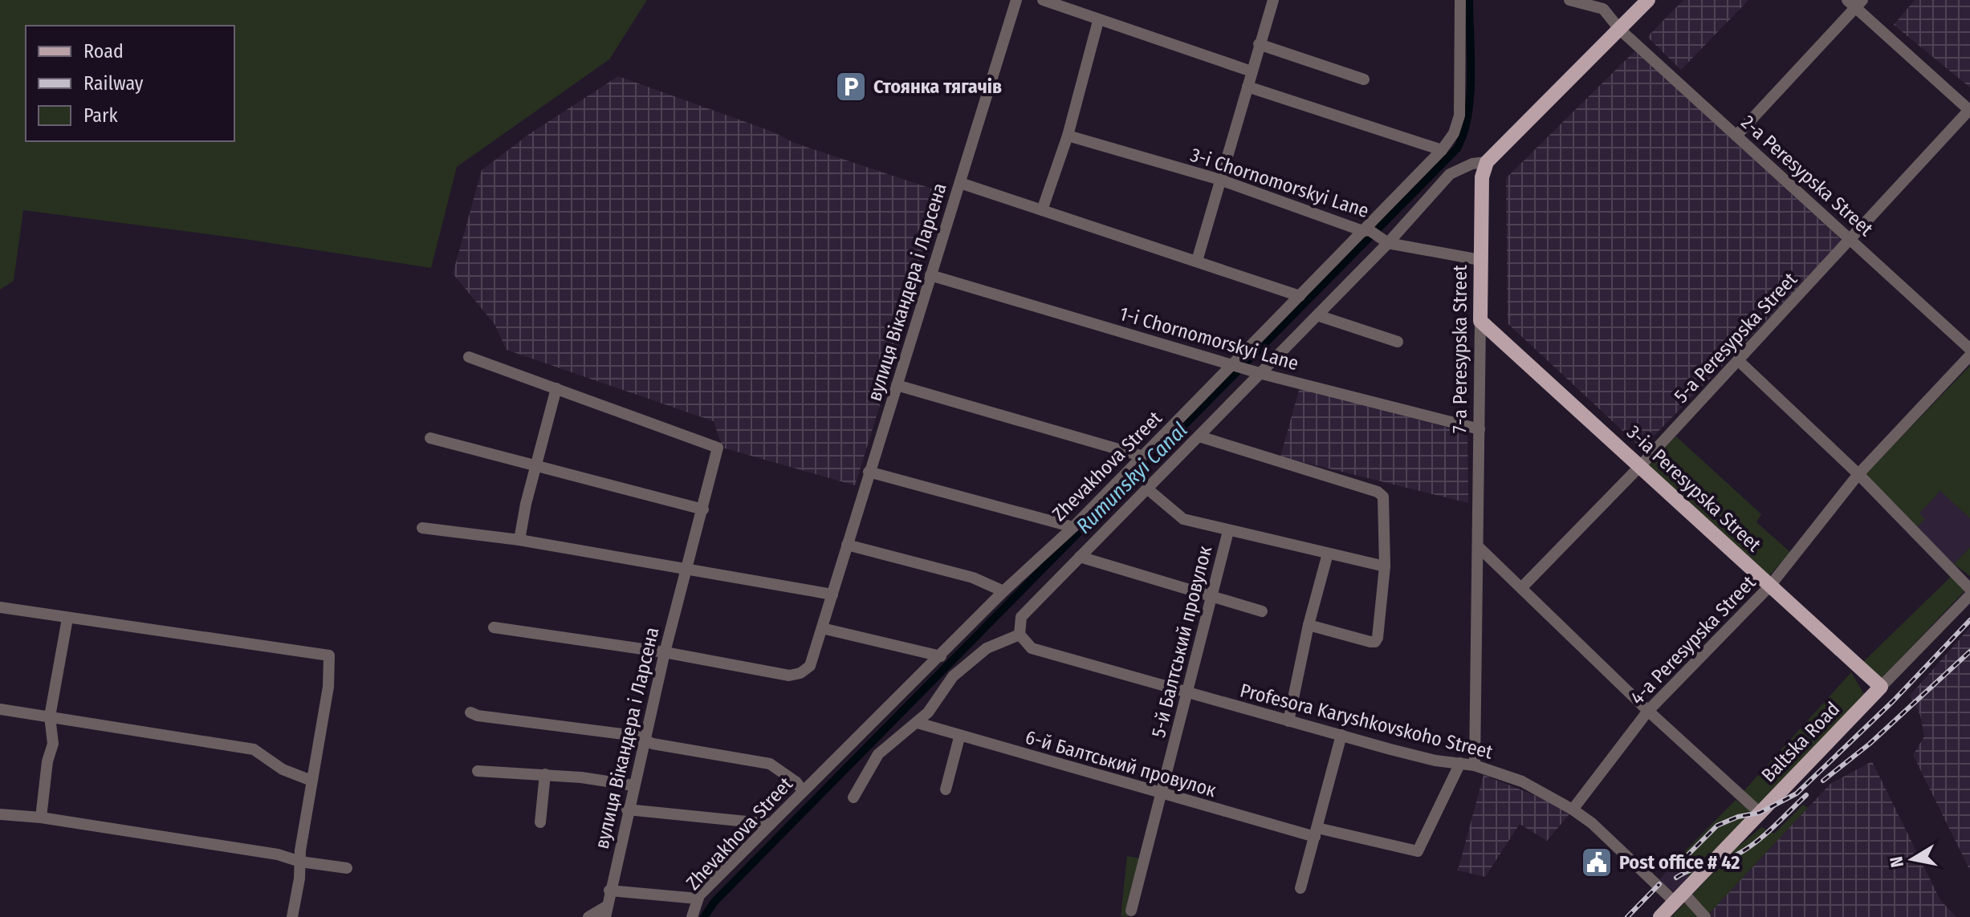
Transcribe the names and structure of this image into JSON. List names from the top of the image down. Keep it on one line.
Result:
{"streets":{"main road":["7-a Peresypska Street","3-ia Peresypska Street","Baltska Road"],"street":["2-a Peresypska Street","3-i Chornomorskyi Lane","вулиця Вікандера і Ларсена","5-a Peresypska Street","1-i Chornomorskyi Lane","Zhevakhova Street","4-a Peresypska Street","5-й Балтський провулок","Profesora Karyshkovskoho Street","6-й Балтський провулок"]},"crossings":[["2-a Peresypska Street","5-a Peresypska Street"],["3-i Chornomorskyi Lane","7-a Peresypska Street"],["3-i Chornomorskyi Lane","Zhevakhova Street"],["вулиця Вікандера і Ларсена","1-i Chornomorskyi Lane"],["5-a Peresypska Street","3-ia Peresypska Street"],["1-i Chornomorskyi Lane","7-a Peresypska Street"],["1-i Chornomorskyi Lane","Zhevakhova Street"],["7-a Peresypska Street","3-ia Peresypska Street"],["7-a Peresypska Street","Profesora Karyshkovskoho Street"],["3-ia Peresypska Street","4-a Peresypska Street"],["3-ia Peresypska Street","Baltska Road"],["4-a Peresypska Street","Profesora Karyshkovskoho Street"],["5-й Балтський провулок","Profesora Karyshkovskoho Street"],["5-й Балтський провулок","6-й Балтський провулок"],["Profesora Karyshkovskoho Street","Baltska Road"],["Profesora Karyshkovskoho Street","6-й Балтський провулок"]],"water":["Rumunskyi Canal"],"places":{"parking":["Стоянка тягачів"],"public building":["Post office # 42"]},"legend":["Road","Railway","Park"],"north":"left"}
